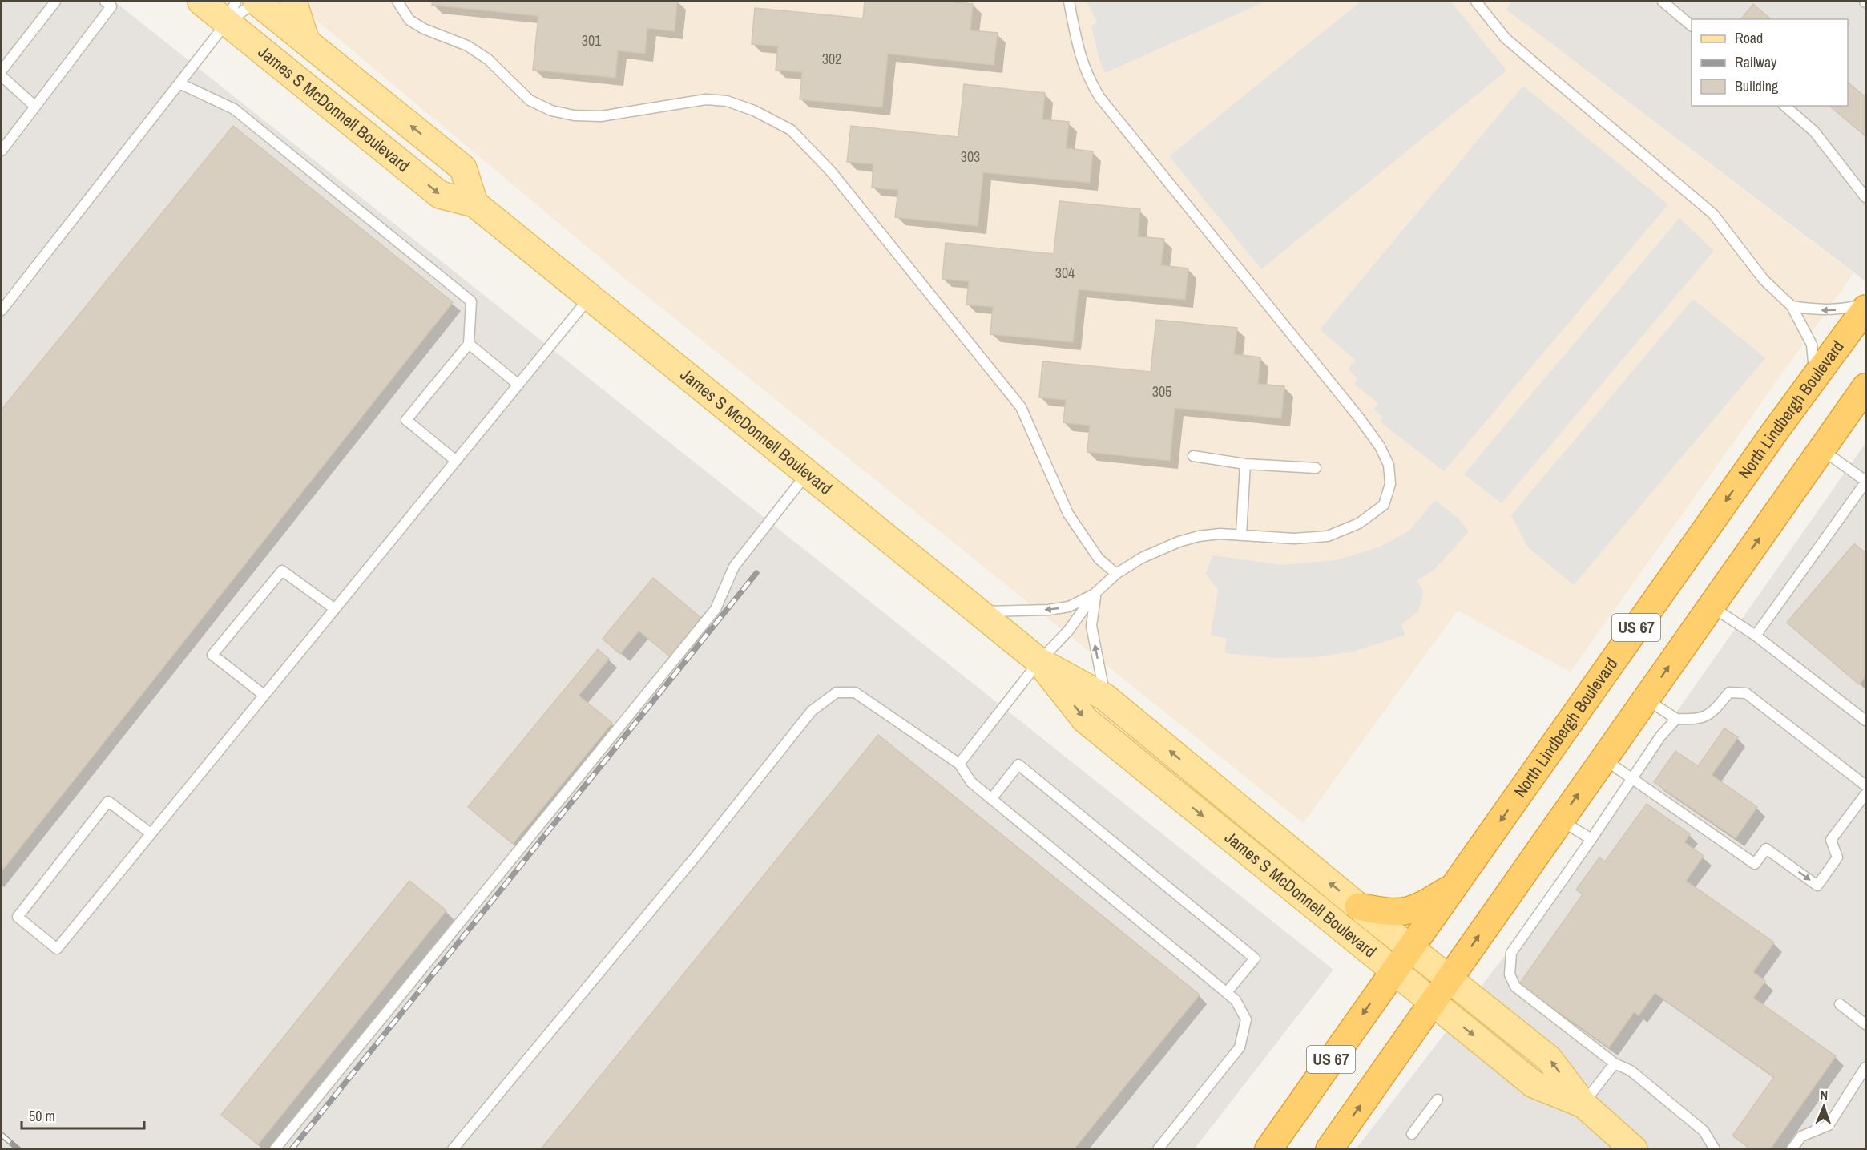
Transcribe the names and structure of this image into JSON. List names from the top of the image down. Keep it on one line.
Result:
{"streets":{"highway":["North Lindbergh Boulevard","US 67"],"main road":["James S McDonnell Boulevard"]},"crossings":[["James S McDonnell Boulevard","North Lindbergh Boulevard"],["James S McDonnell Boulevard","US 67"]],"house_numbers":["301","302","303","304","305"],"legend":["Road","Railway","Building"],"scale_bar":"50 m","north":"top"}
